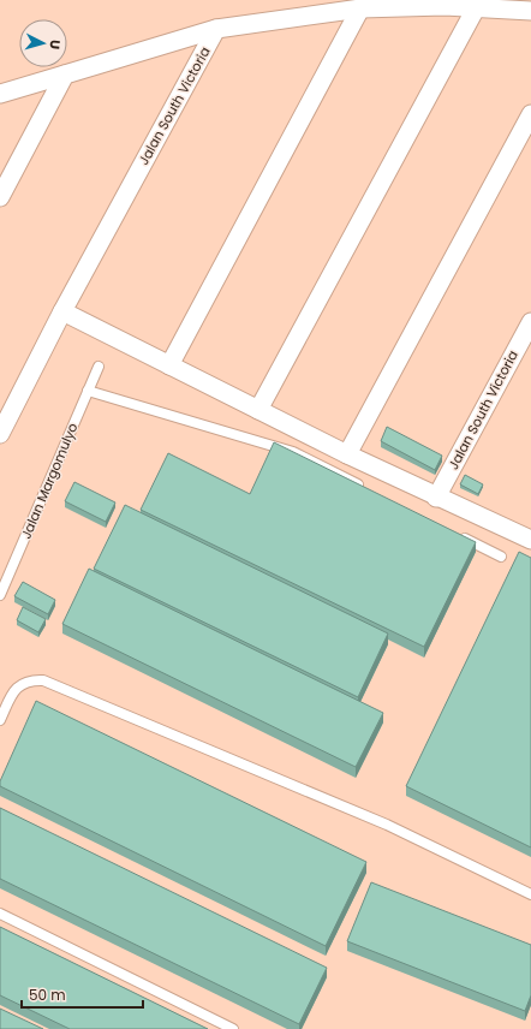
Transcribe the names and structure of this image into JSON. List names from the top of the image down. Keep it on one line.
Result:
{"streets":{"street":["Jalan South Victoria"],"lane":["Jalan Margomulyo"]},"scale_bar":"50 m","north":"right"}
